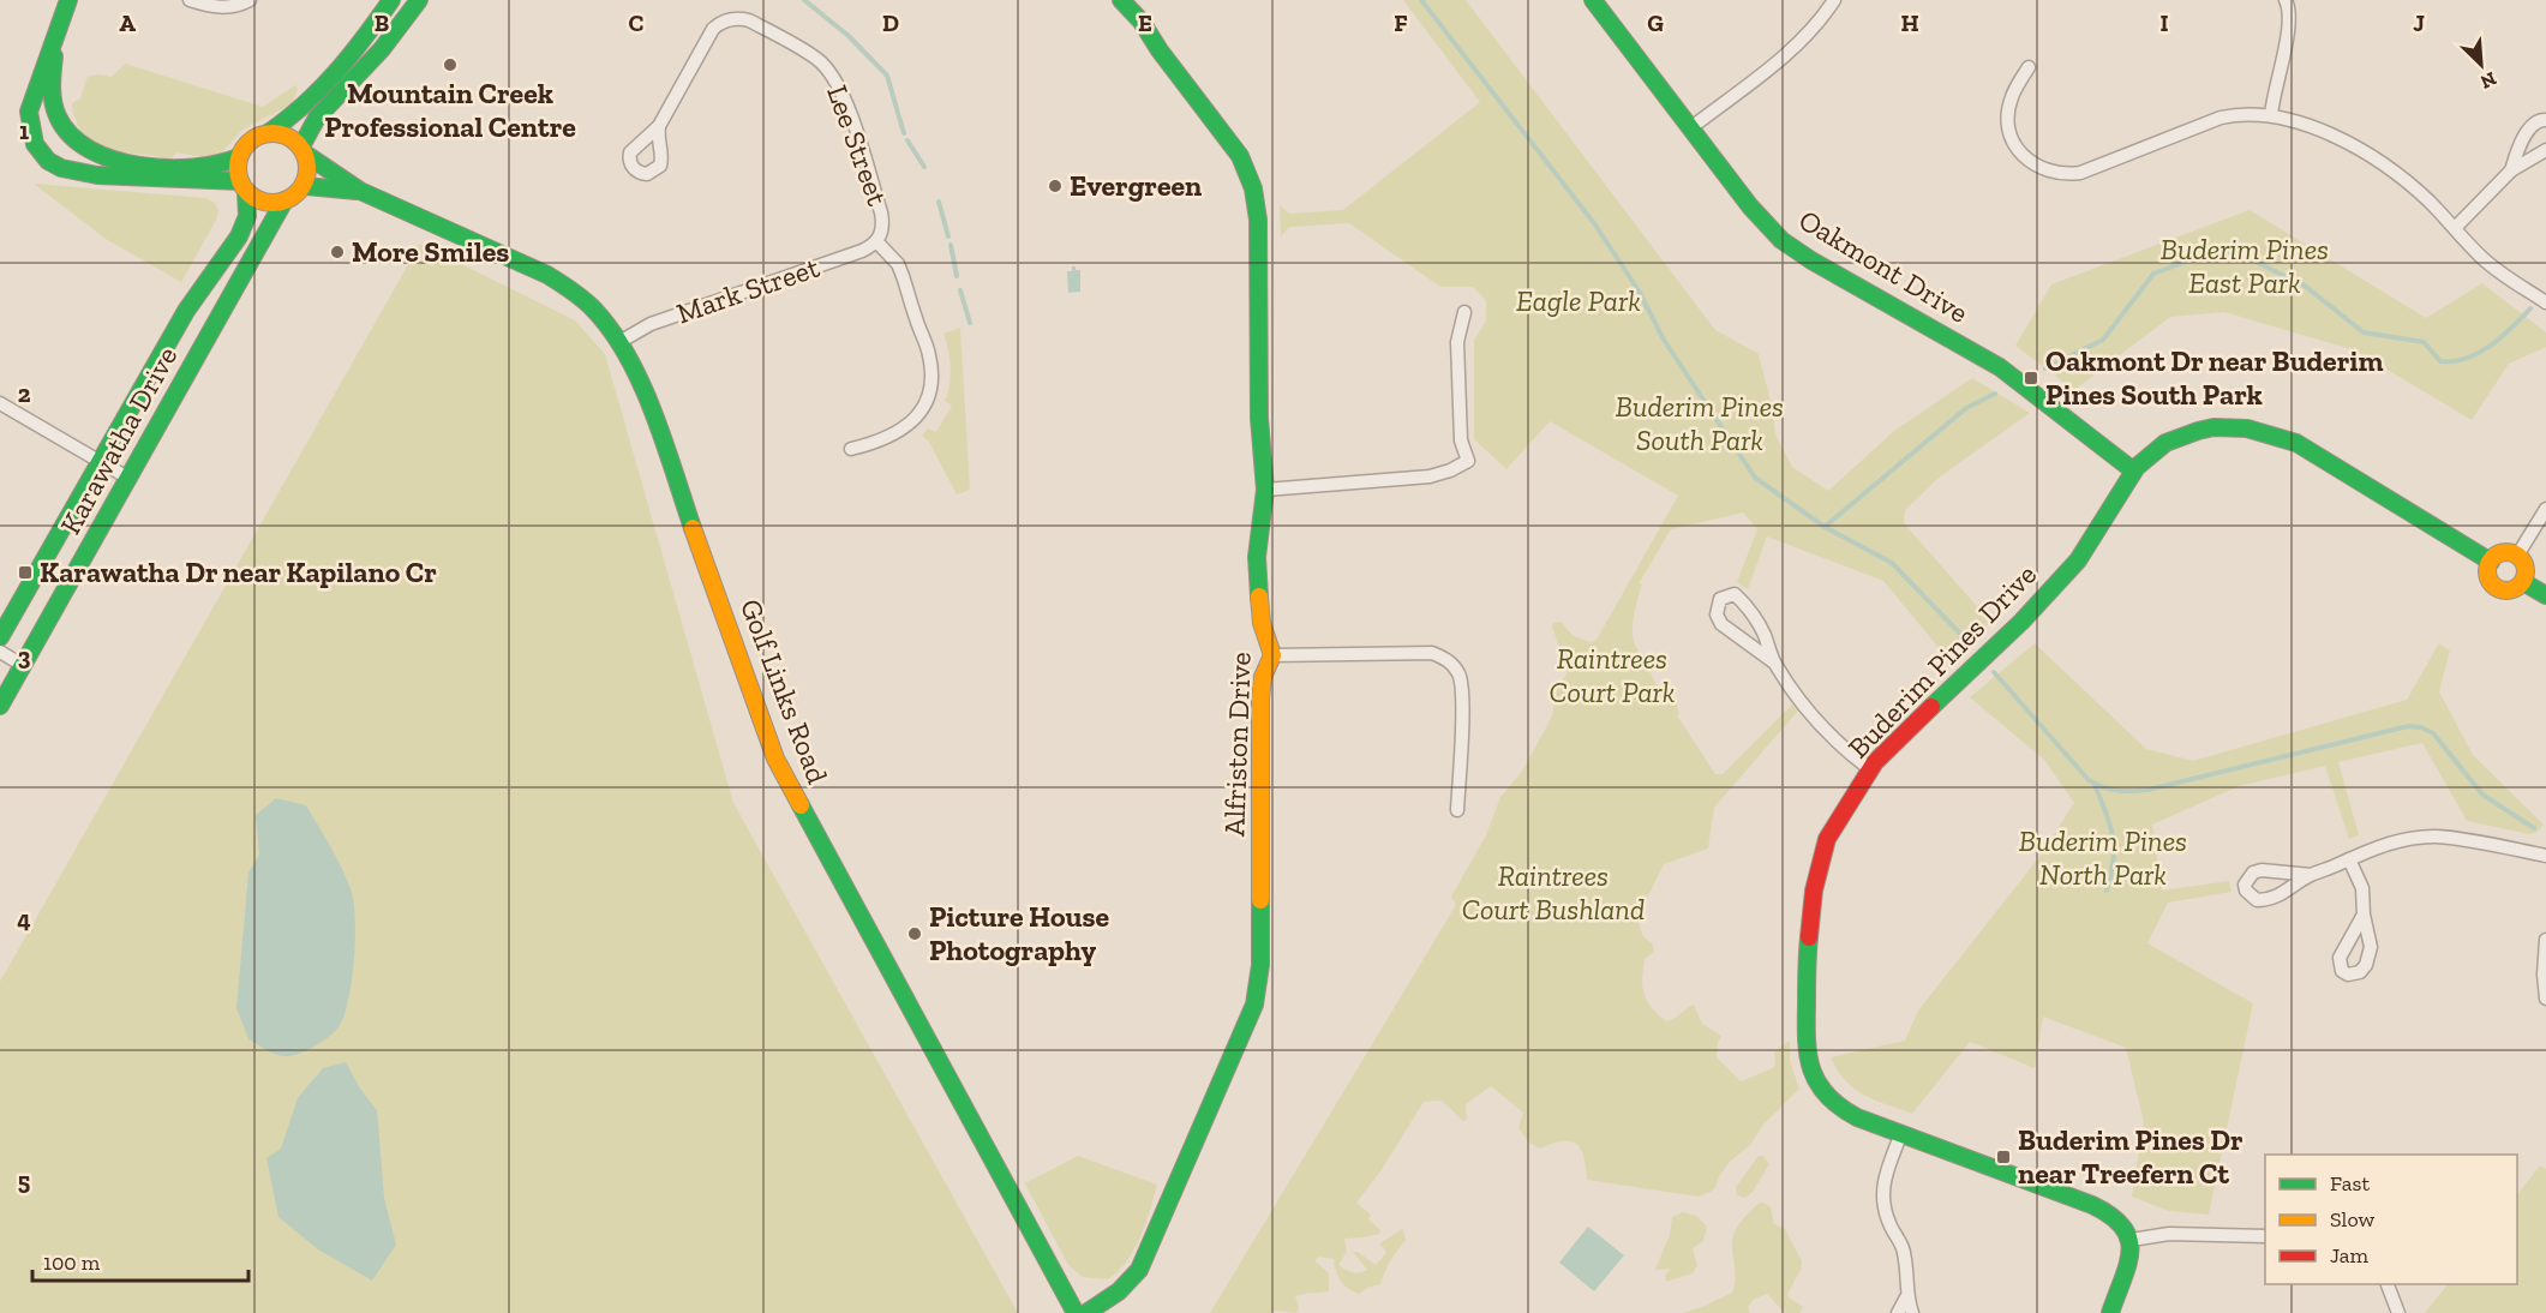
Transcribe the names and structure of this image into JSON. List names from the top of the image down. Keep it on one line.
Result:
{"streets":{"street":["Lee Street","Oakmont Drive","Mark Street","Karawatha Drive","Buderim Pines Drive","Golf Links Road","Alfriston Drive"]},"crossings":[["Lee Street","Mark Street"],["Oakmont Drive","Buderim Pines Drive"],["Mark Street","Golf Links Road"],["Karawatha Drive","Golf Links Road"]],"parks":["Buderim Pines East Park","Eagle Park","Buderim Pines South Park","Raintrees Court Park","Buderim Pines North Park","Raintrees Court Bushland"],"places":{"other":["Mountain Creek Professional Centre","Evergreen","More Smiles","Picture House Photography"],"transit":["Oakmont Dr near Buderim Pines South Park","Karawatha Dr near Kapilano Cr","Buderim Pines Dr near Treefern Ct"]},"legend":["Fast","Slow","Jam"],"scale_bar":"100 m","north":"bottom right","grid":{"columns":["A","B","C","D","E","F","G","H","I","J"],"rows":["1","2","3","4","5"]}}
